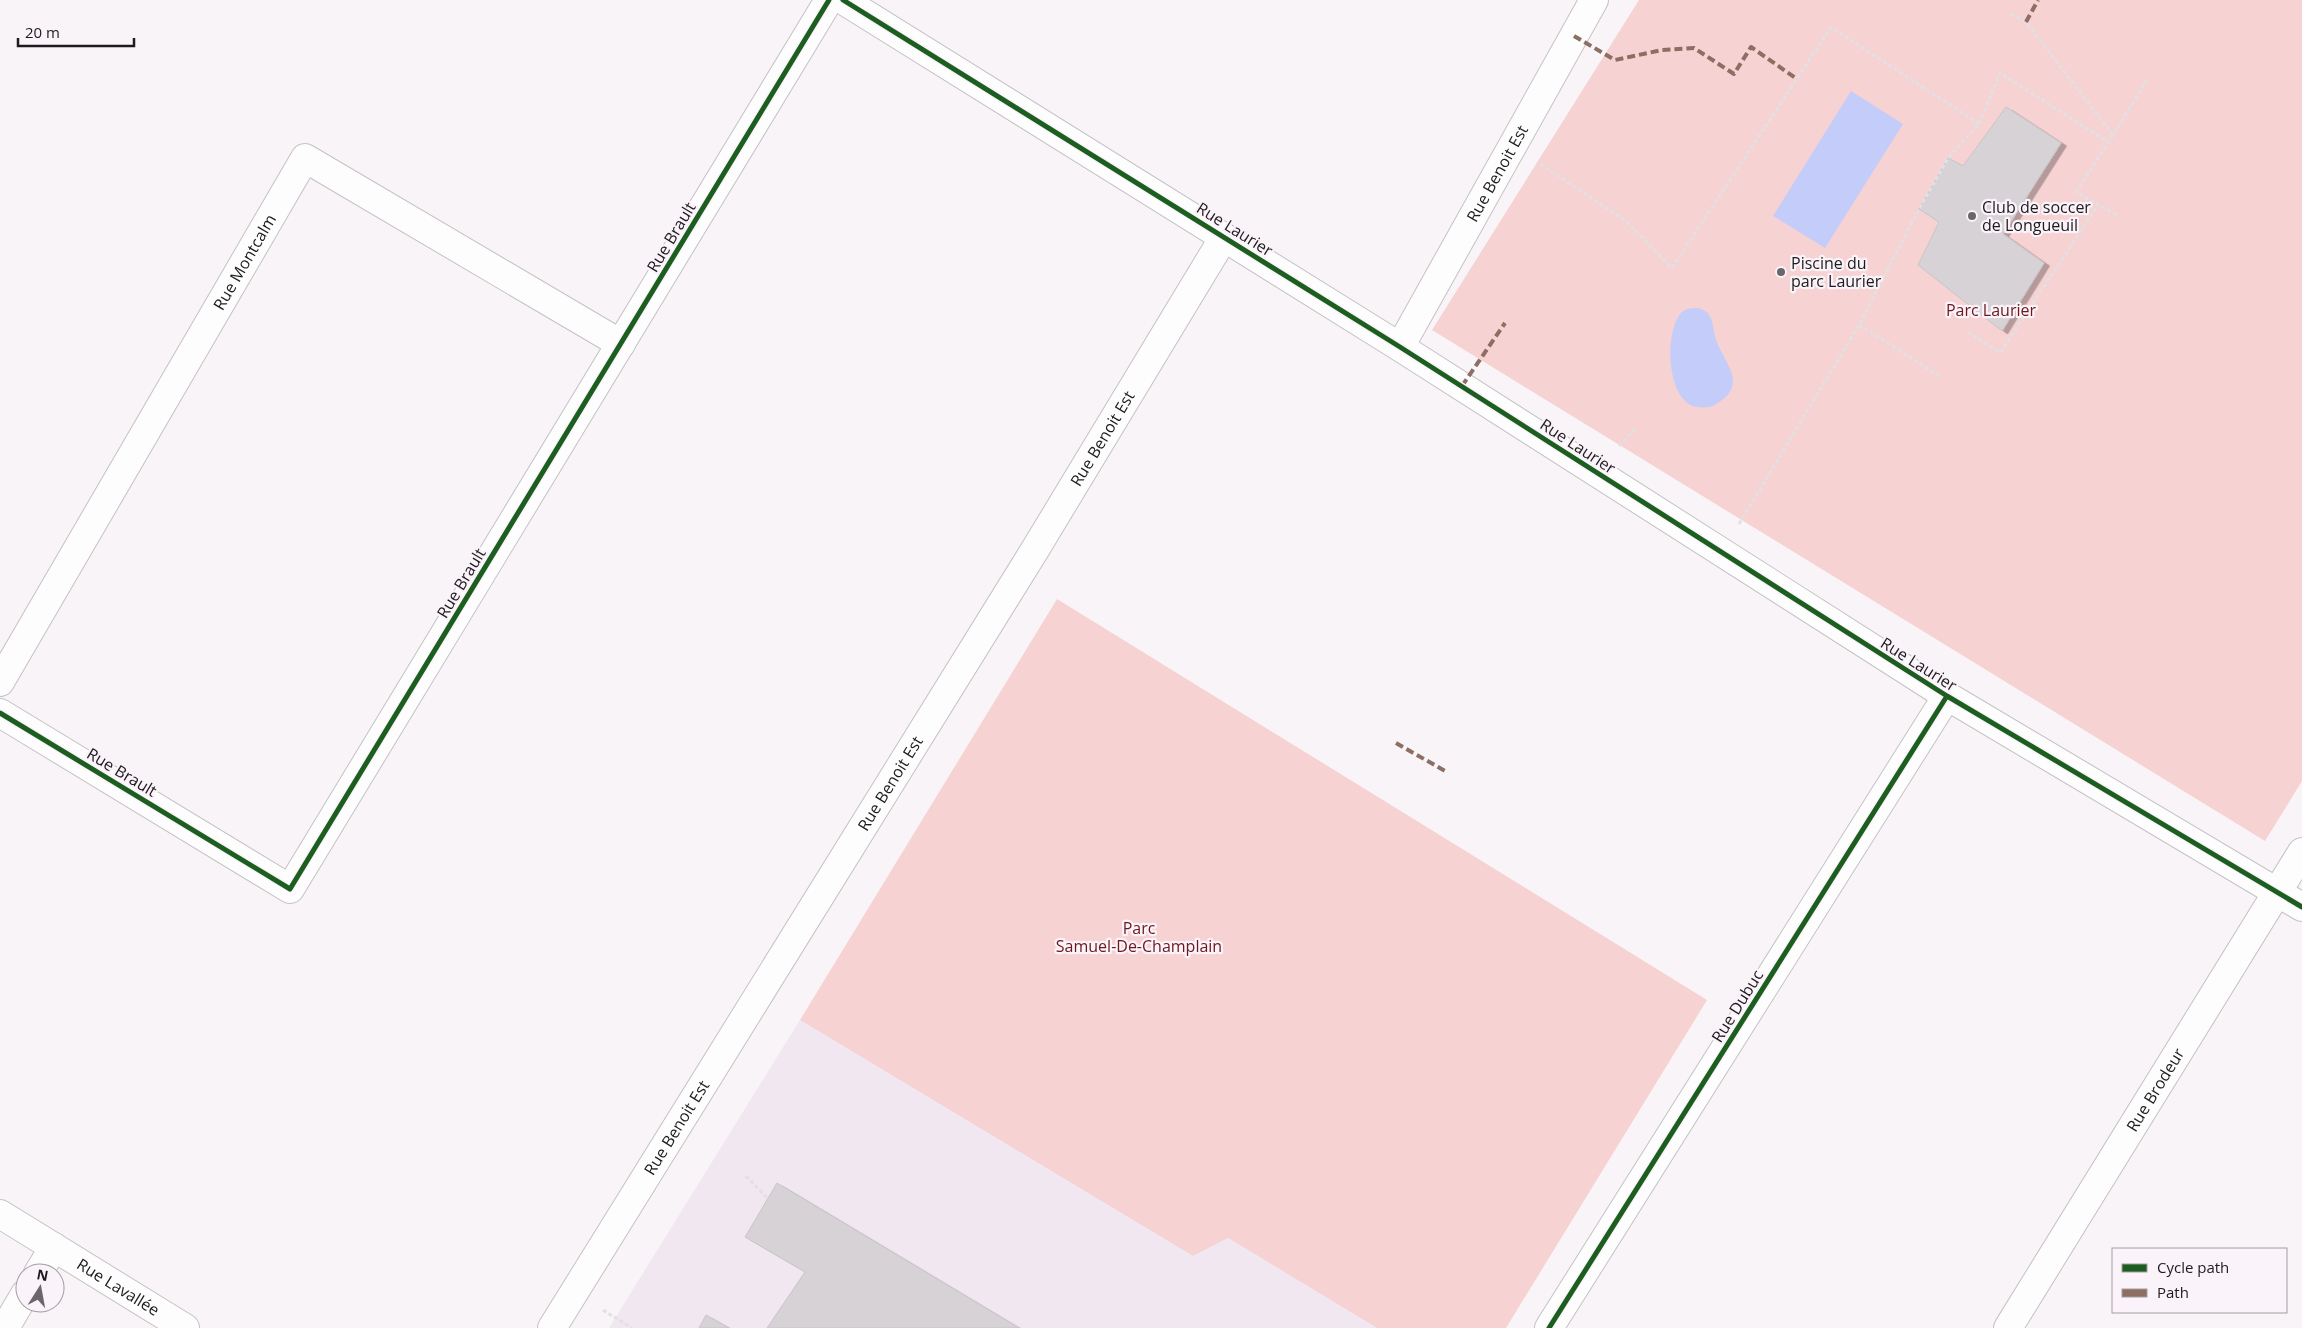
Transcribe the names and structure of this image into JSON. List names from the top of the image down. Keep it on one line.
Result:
{"streets":{"street":["Rue Benoit Est","Rue Laurier","Rue Brault","Rue Montcalm","Rue Dubuc","Rue Brodeur","Rue Lavallée"]},"crossings":[["Rue Benoit Est","Rue Laurier"],["Rue Laurier","Rue Dubuc"],["Rue Laurier","Rue Brodeur"],["Rue Brault","Rue Montcalm"]],"parks":["Parc Laurier","Parc Samuel-De-Champlain"],"places":["Club de soccer de Longueuil","Piscine du parc Laurier"],"legend":["Cycle path","Path"],"scale_bar":"20 m","north":"top"}
